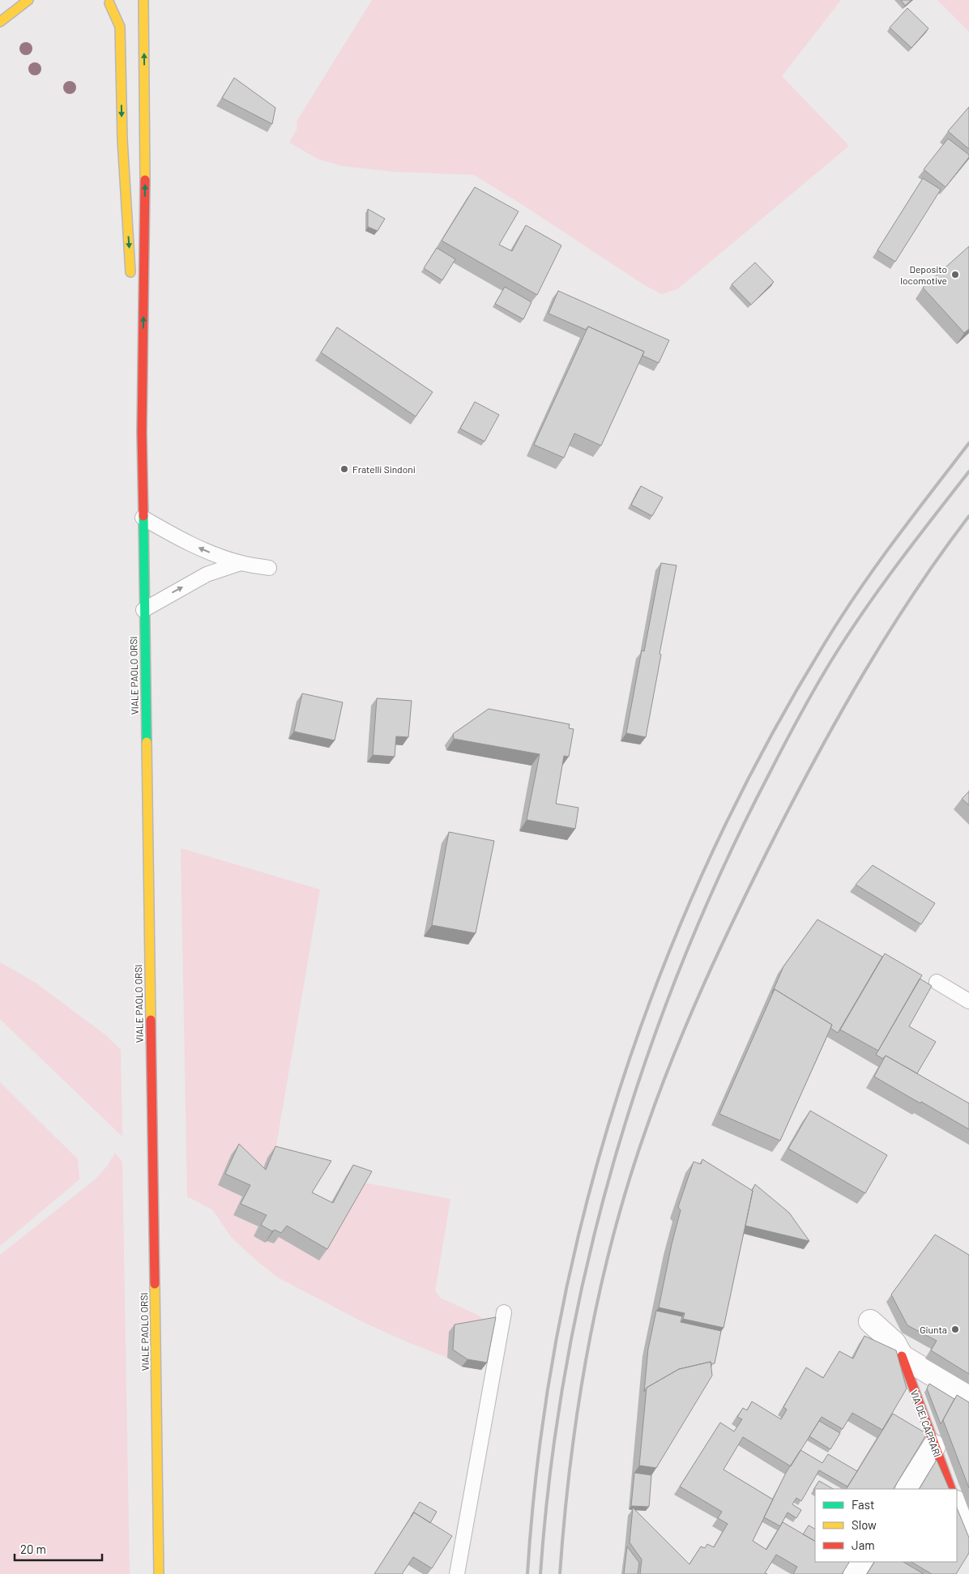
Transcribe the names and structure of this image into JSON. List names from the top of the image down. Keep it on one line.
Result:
{"streets":{"main road":["VIALE PAOLO ORSI","VIA DEI CAPRARI"]},"places":["Deposito locomotive","Fratelli Sindoni","Giunta"],"legend":["Fast","Slow","Jam"],"scale_bar":"20 m"}
